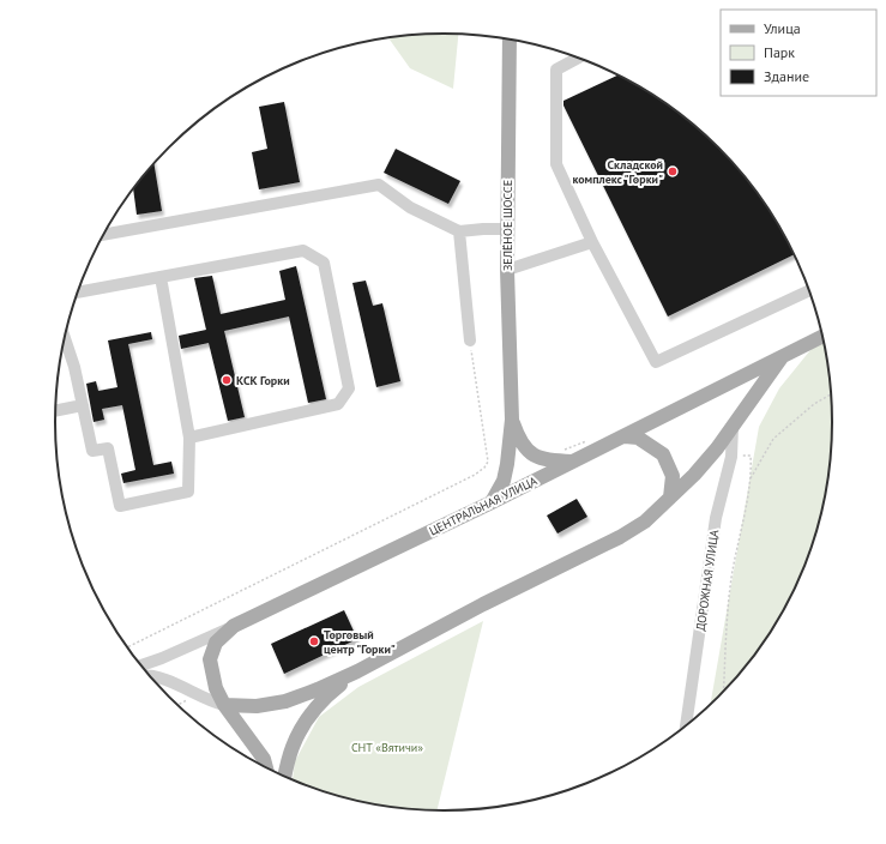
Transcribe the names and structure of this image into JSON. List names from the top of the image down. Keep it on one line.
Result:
{"streets":{"main road":["ЗЕЛЁНОЕ ШОССЕ","ЦЕНТРАЛЬНАЯ УЛИЦА"],"street":["ДОРОЖНАЯ УЛИЦА"]},"parks":["СНТ «Вятичи»"],"places":["Складской комплекс \"Горки\"","КСК Горки","Торговый центр \"Горки\""],"legend":["Улица","Парк","Здание"]}
